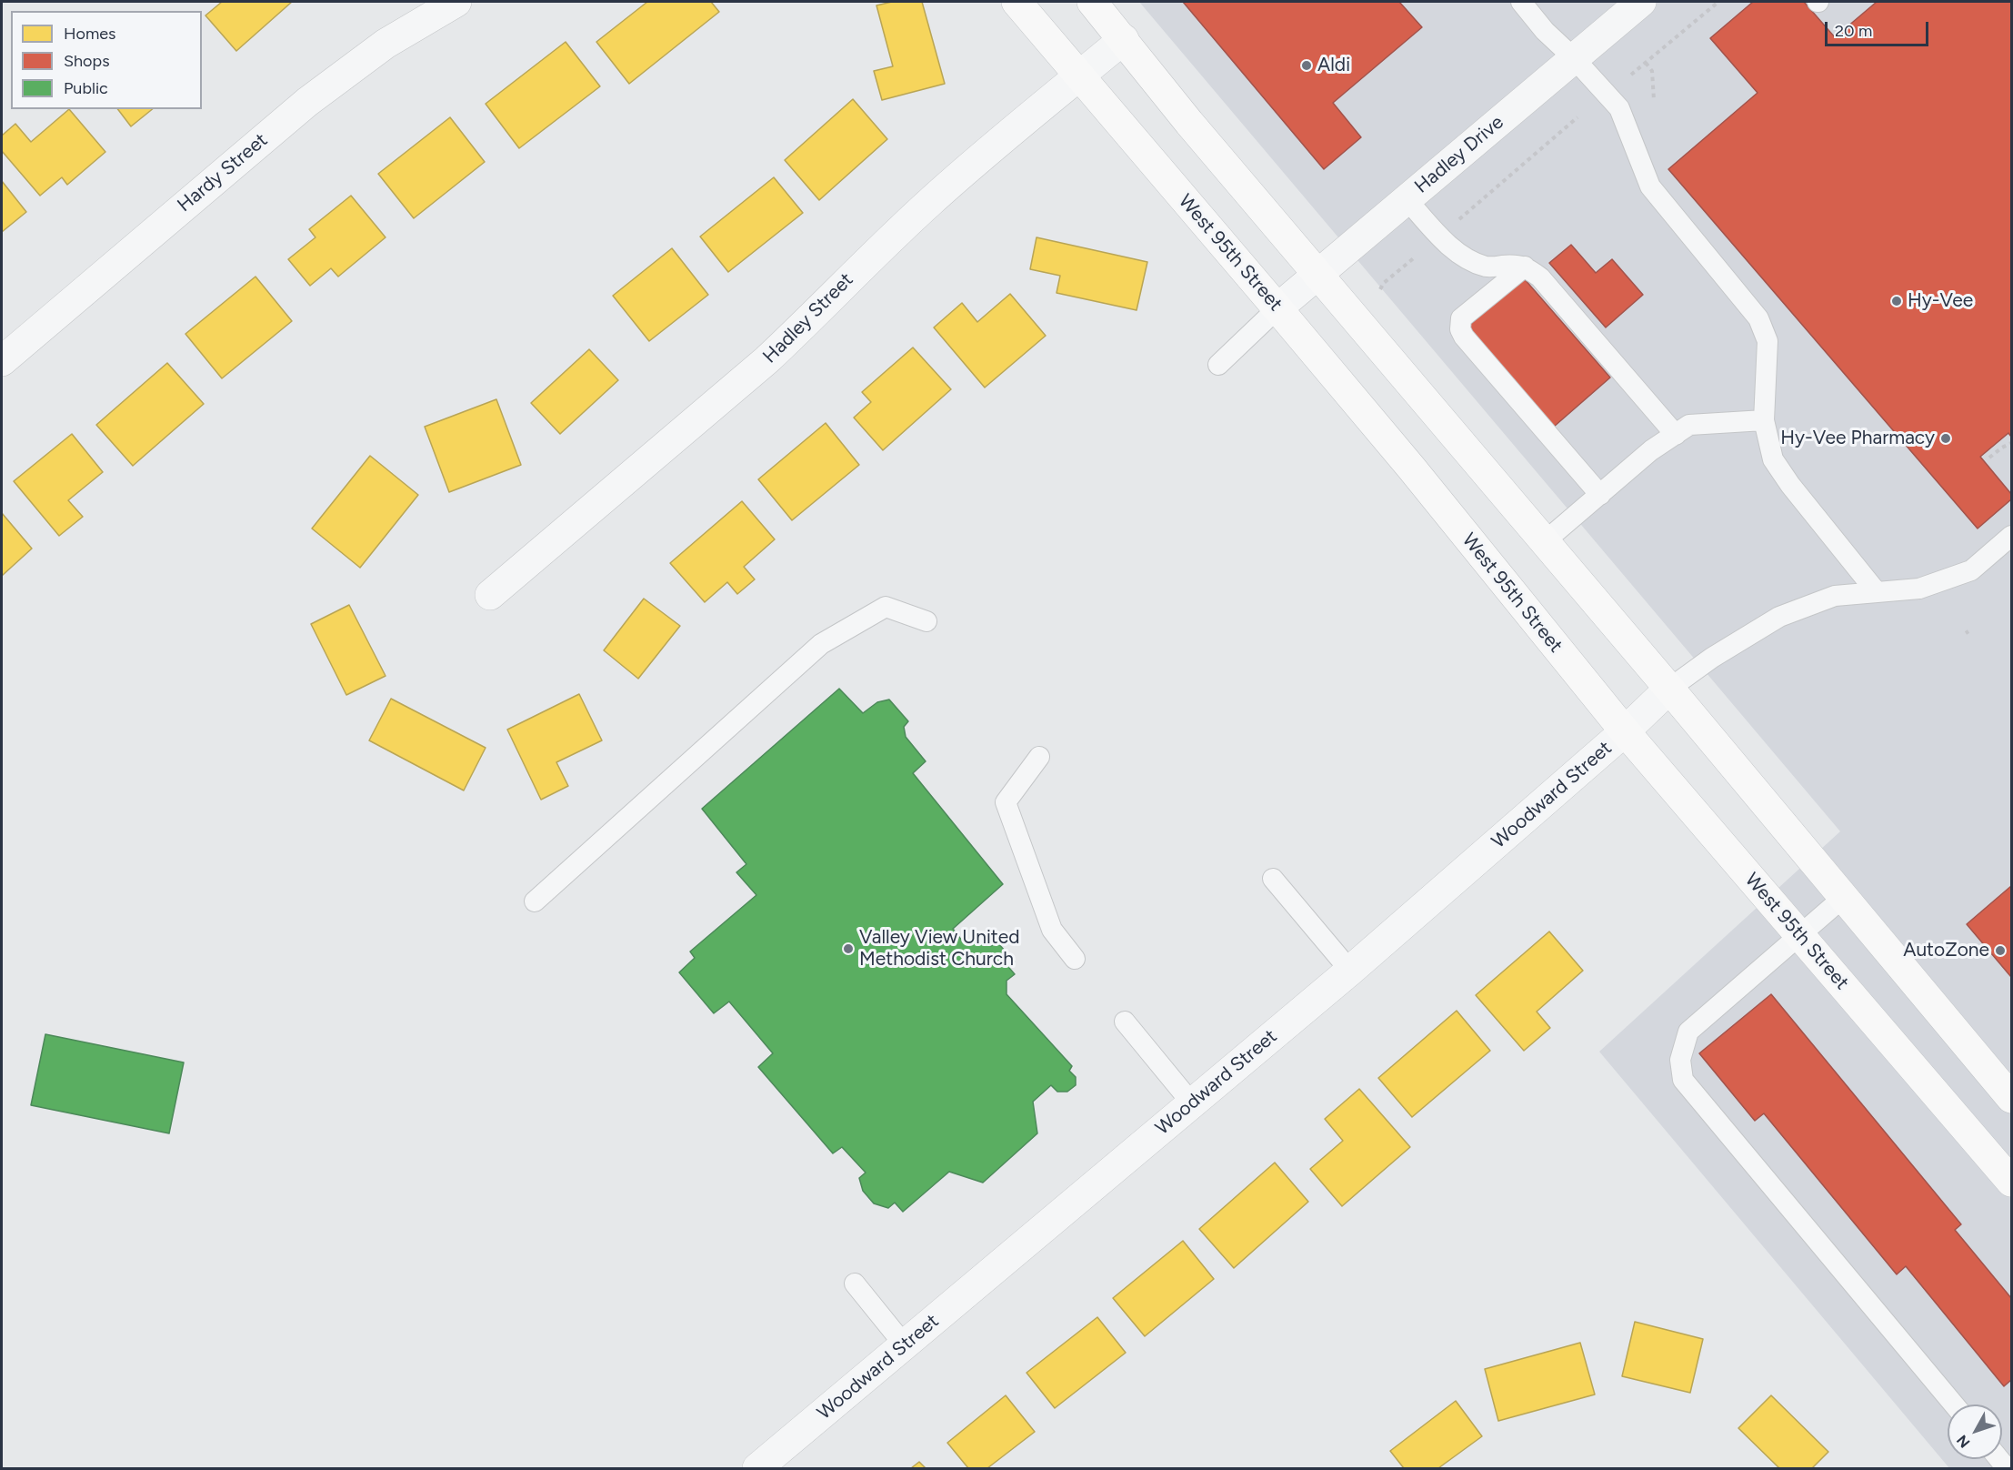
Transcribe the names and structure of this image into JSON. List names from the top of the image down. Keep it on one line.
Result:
{"streets":{"main road":["West 95th Street"],"street":["Hadley Drive","Hardy Street","Hadley Street","Woodward Street"]},"crossings":[["Hadley Drive","West 95th Street"],["West 95th Street","Hadley Street"],["West 95th Street","Woodward Street"]],"places":["Aldi","Hy-Vee","Hy-Vee Pharmacy","Valley View United Methodist Church","AutoZone"],"legend":["Homes","Shops","Public"],"scale_bar":"20 m","north":"bottom left"}
